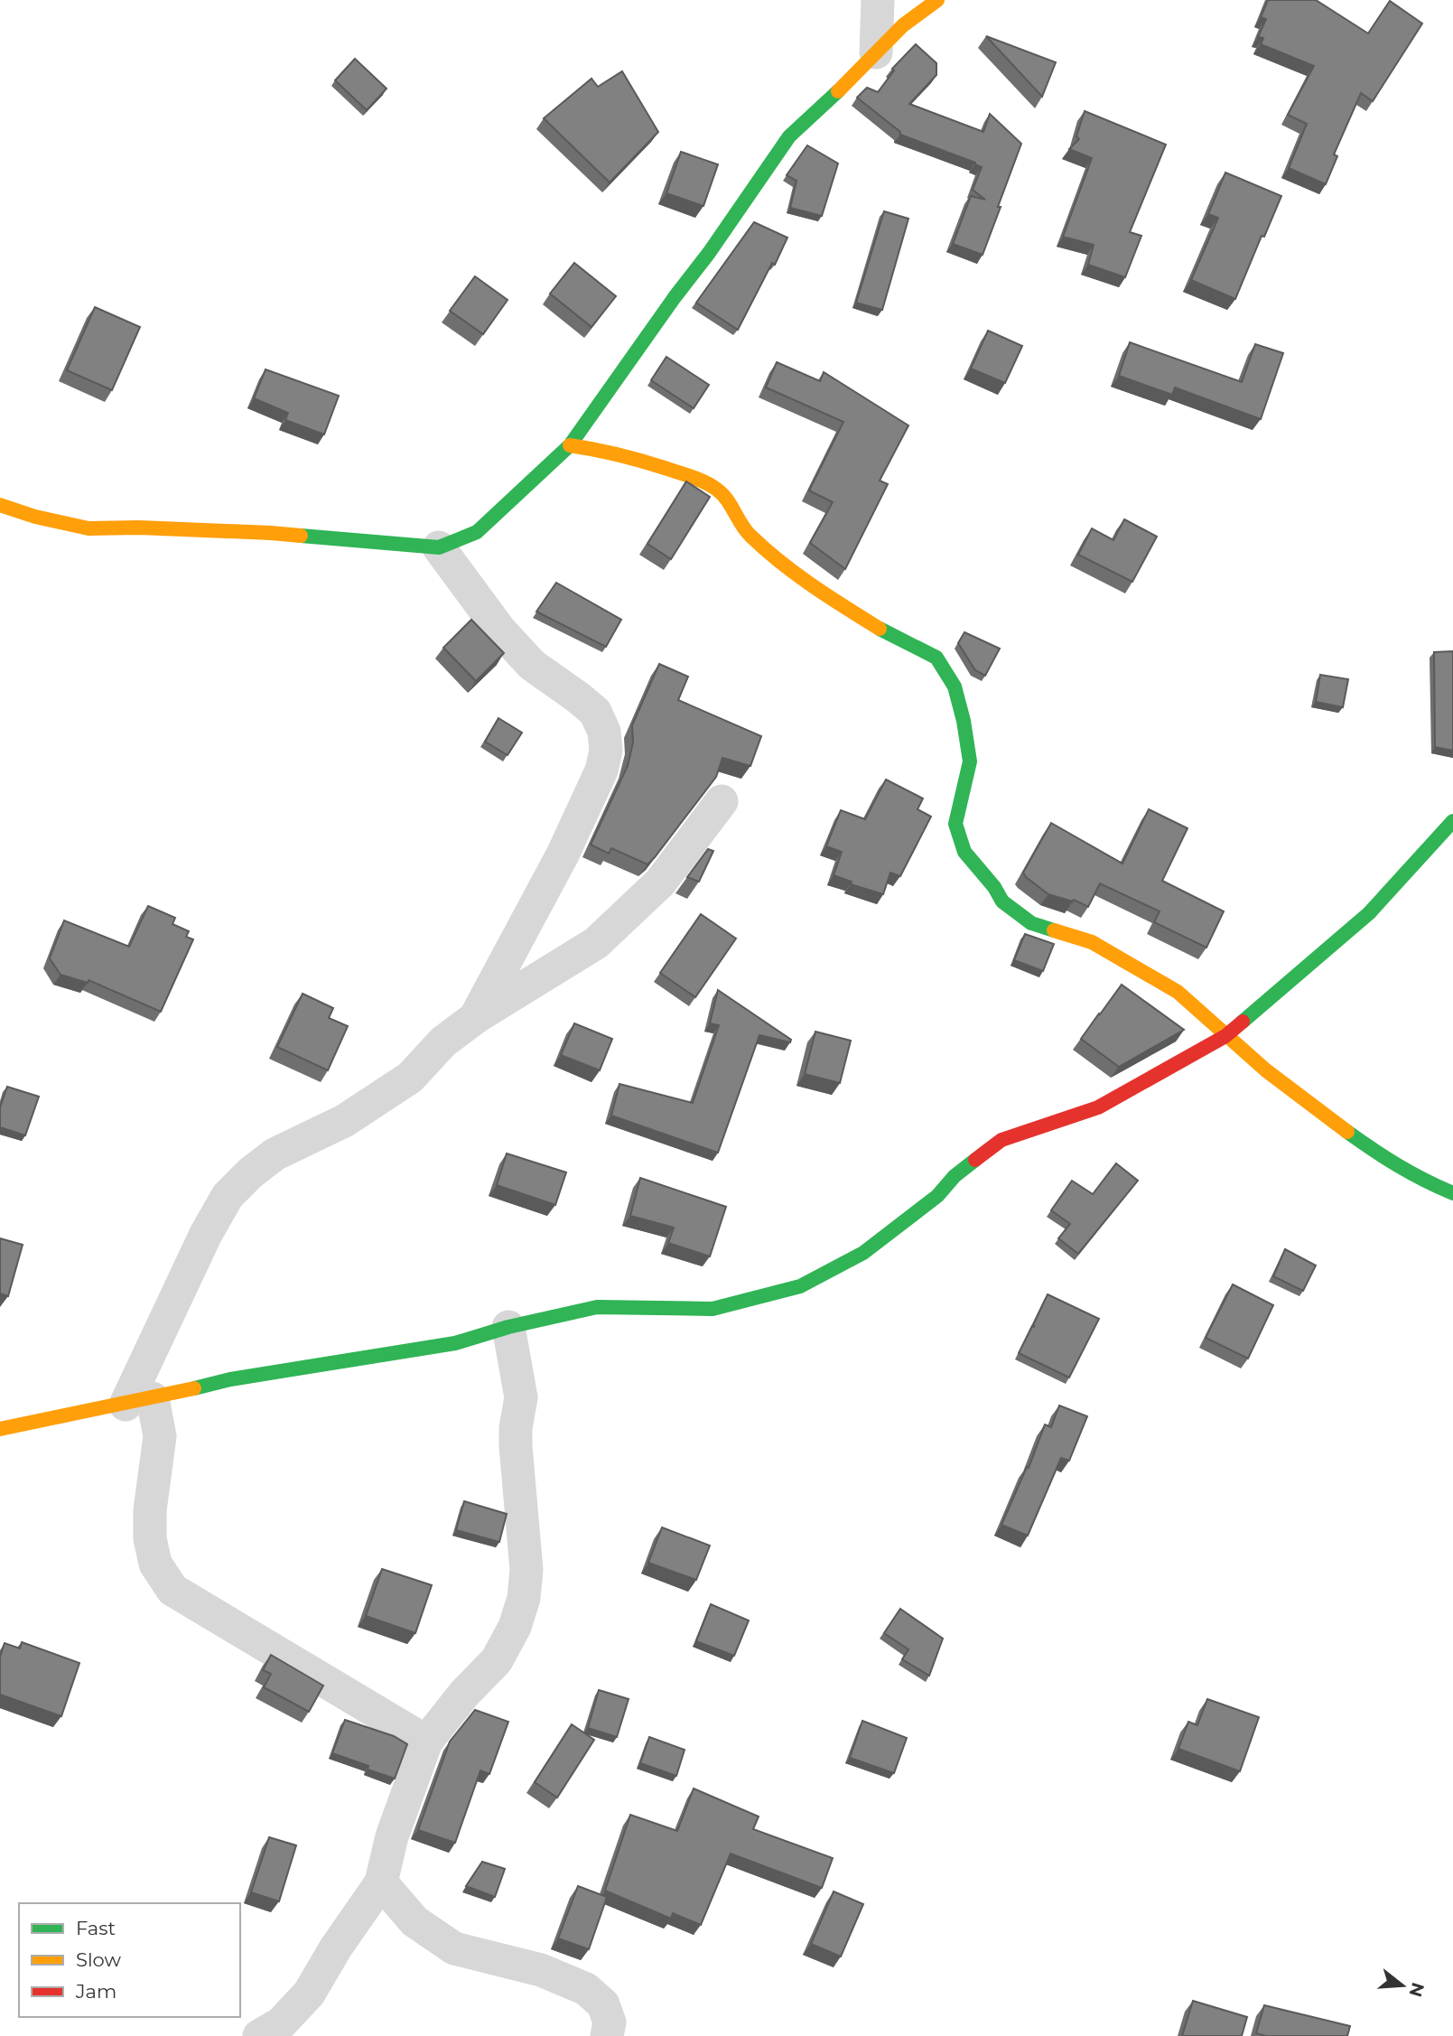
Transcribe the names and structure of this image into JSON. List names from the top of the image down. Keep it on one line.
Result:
{"legend":["Fast","Slow","Jam"],"north":"right"}
